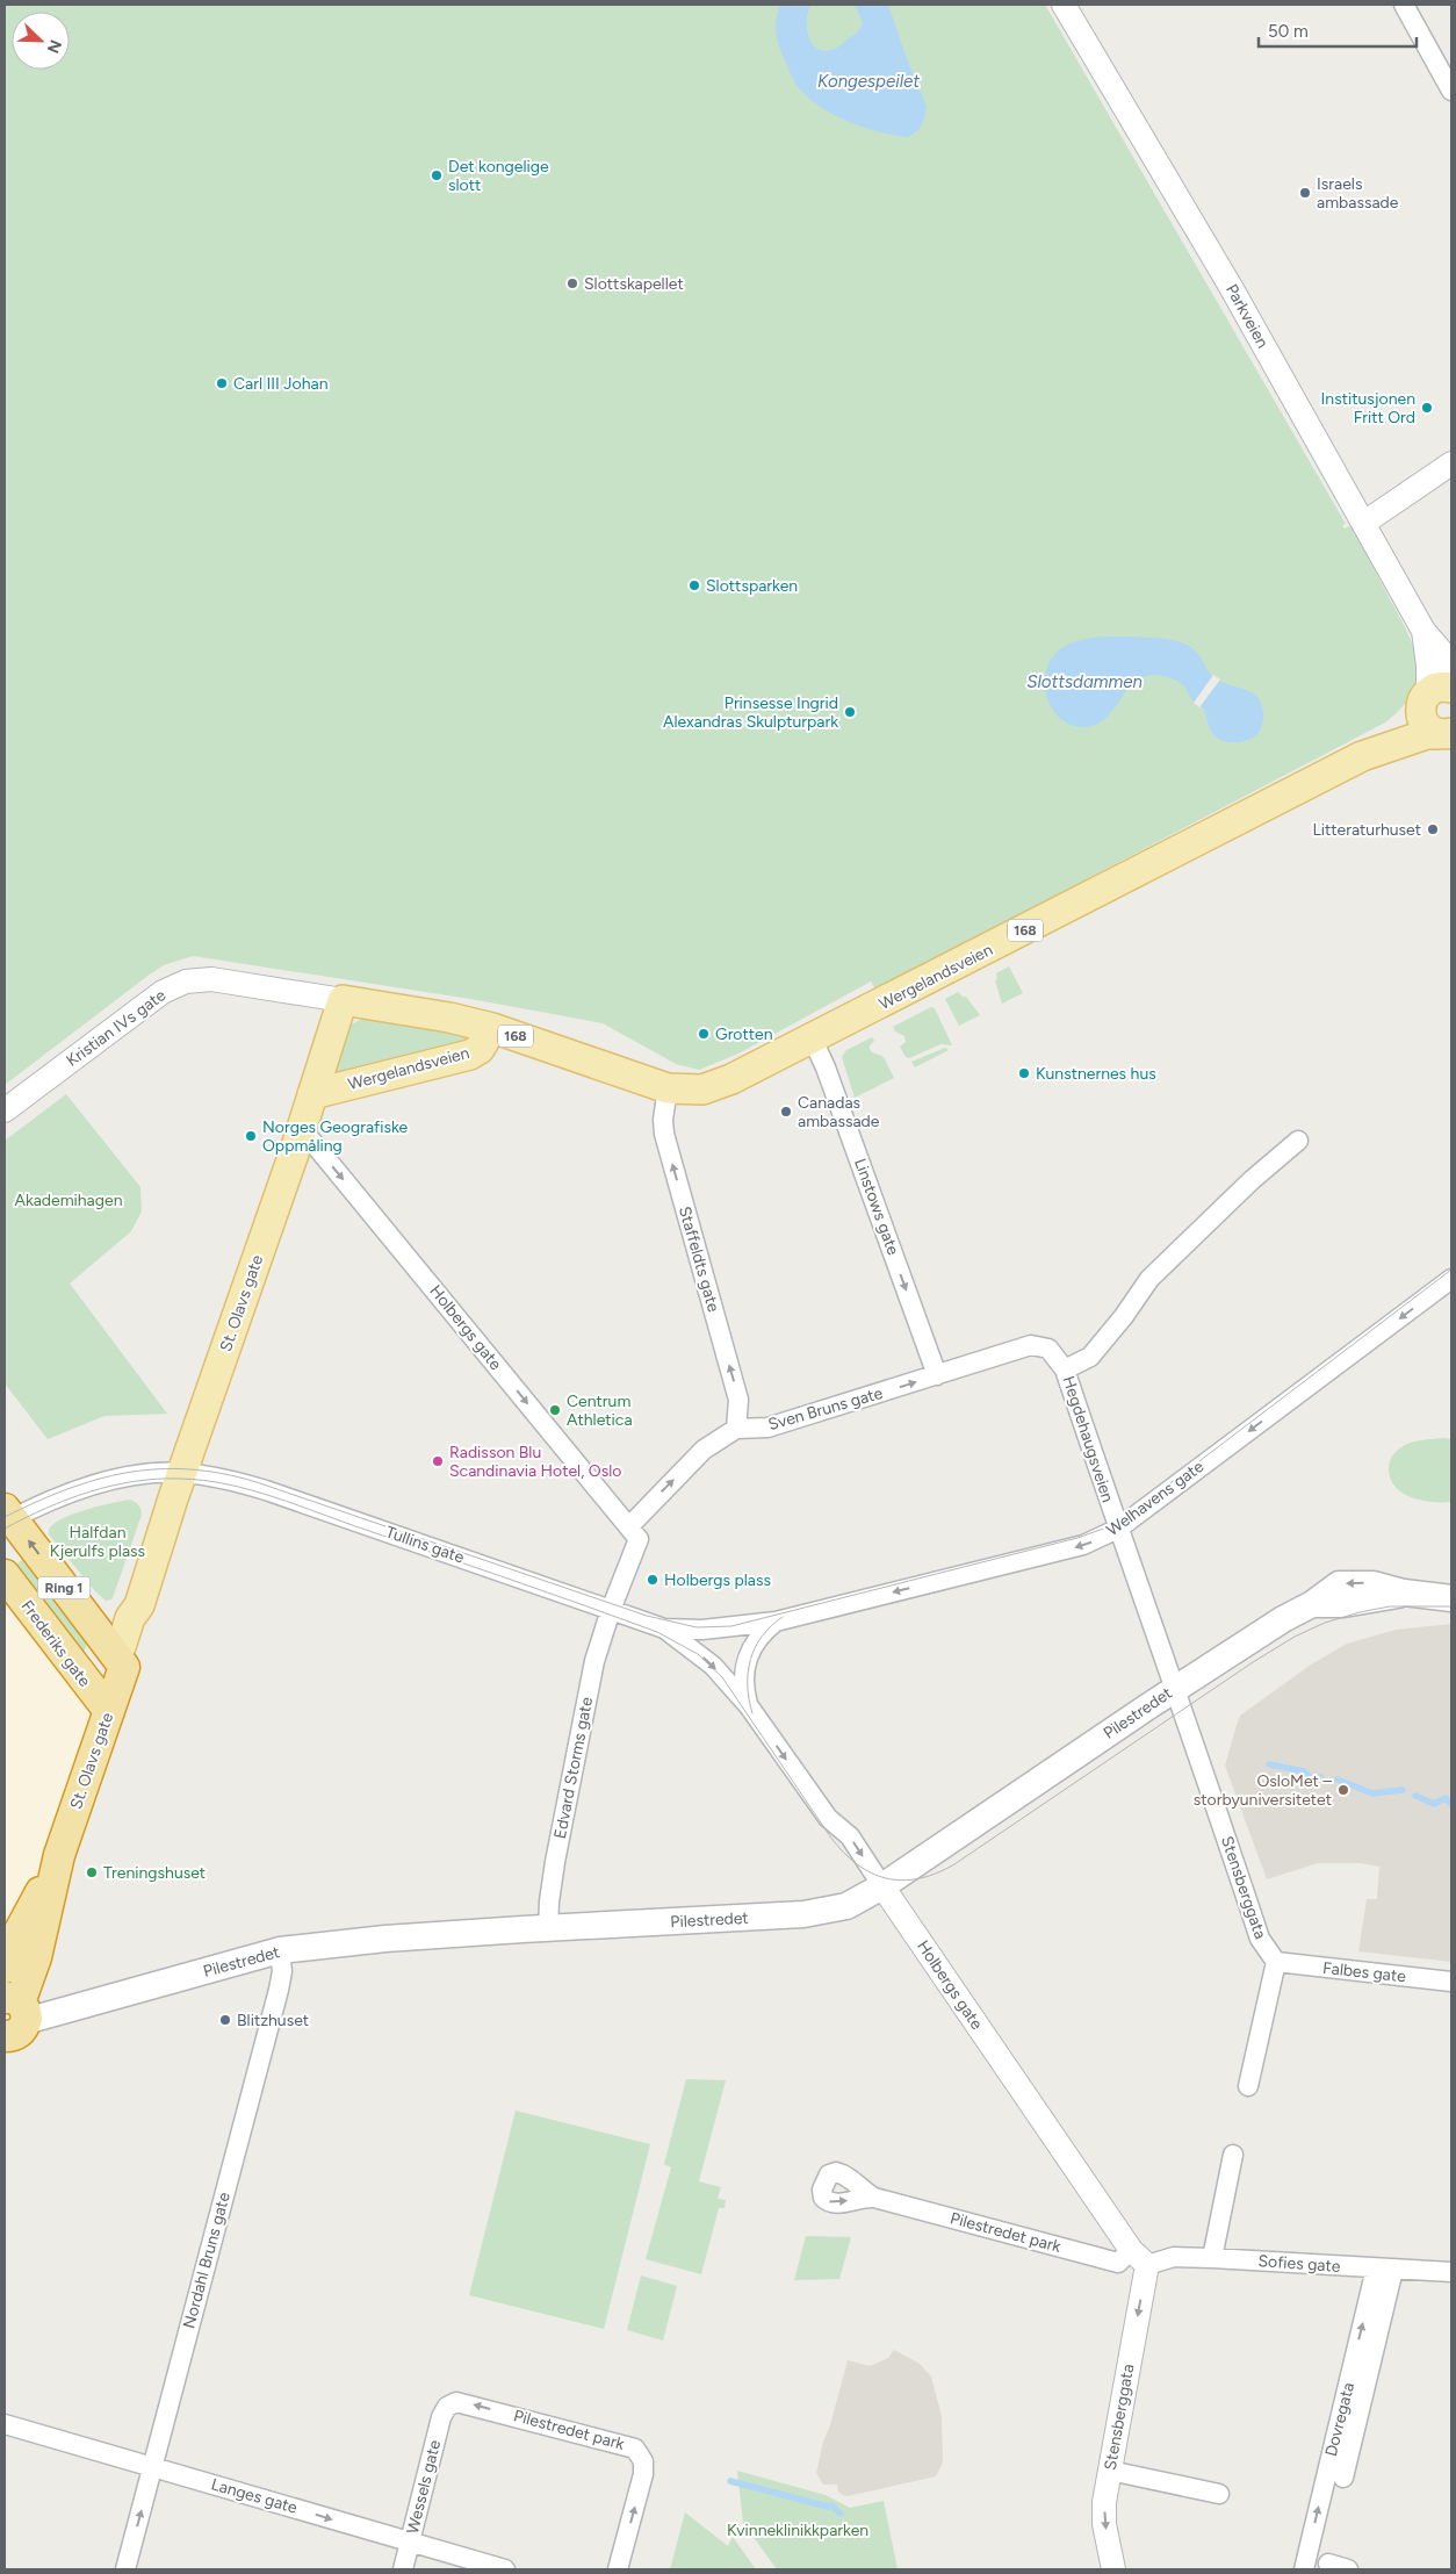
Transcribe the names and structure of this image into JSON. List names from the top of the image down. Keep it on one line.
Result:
{"streets":{"highway":["St. Olavs gate","Ring 1","Frederiks gate"],"main road":["168","Wergelandsveien","Pilestredet"],"street":["Parkveien","Kristian IVs gate","Linstows gate","Staffeldts gate","Holbergs gate","Sven Bruns gate","Hegdehaugsveien","Welhavens gate","Tullins gate","Edvard Storms gate","Stensberggata","Falbes gate","Pilestredet park","Nordahl Bruns gate","Sofies gate","Dovregata","Wessels gate","Langes gate"]},"crossings":[["Parkveien","168"],["Parkveien","Wergelandsveien"],["168","Wergelandsveien"],["Wergelandsveien","Kristian IVs gate"],["Wergelandsveien","Linstows gate"],["Wergelandsveien","Staffeldts gate"],["Wergelandsveien","St. Olavs gate"],["Kristian IVs gate","St. Olavs gate"],["Linstows gate","Sven Bruns gate"],["Staffeldts gate","Sven Bruns gate"],["St. Olavs gate","Holbergs gate"],["St. Olavs gate","Tullins gate"],["St. Olavs gate","Ring 1"],["St. Olavs gate","Frederiks gate"],["St. Olavs gate","Pilestredet"],["Holbergs gate","Pilestredet"],["Holbergs gate","Stensberggata"],["Holbergs gate","Pilestredet park"],["Holbergs gate","Sofies gate"],["Sven Bruns gate","Hegdehaugsveien"],["Hegdehaugsveien","Welhavens gate"],["Hegdehaugsveien","Pilestredet"],["Hegdehaugsveien","Stensberggata"],["Tullins gate","Ring 1"],["Tullins gate","Edvard Storms gate"],["Pilestredet","Edvard Storms gate"],["Pilestredet","Stensberggata"],["Pilestredet","Nordahl Bruns gate"],["Stensberggata","Falbes gate"],["Stensberggata","Pilestredet park"],["Stensberggata","Sofies gate"],["Pilestredet park","Sofies gate"],["Pilestredet park","Wessels gate"],["Nordahl Bruns gate","Langes gate"],["Sofies gate","Dovregata"],["Wessels gate","Langes gate"]],"one_way":["Linstows gate","Staffeldts gate","Holbergs gate","Sven Bruns gate","Welhavens gate","Stensberggata","Langes gate"],"water":["Kongespeilet","Slottsdammen"],"parks":["Akademihagen","Halfdan Kjerulfs plass","Kvinneklinikkparken"],"places":["Det kongelige slott","Israels ambassade","Slottskapellet","Carl III Johan","Institusjonen Fritt Ord","Slottsparken","Prinsesse Ingrid Alexandras Skulpturpark","Litteraturhuset","Grotten","Kunstnernes hus","Canadas ambassade","Norges Geografiske Oppmåling","Centrum Athletica","Radisson Blu Scandinavia Hotel, Oslo","Holbergs plass","OsloMet – storbyuniversitetet","Treningshuset","Blitzhuset"],"scale_bar":"50 m","north":"bottom right"}
